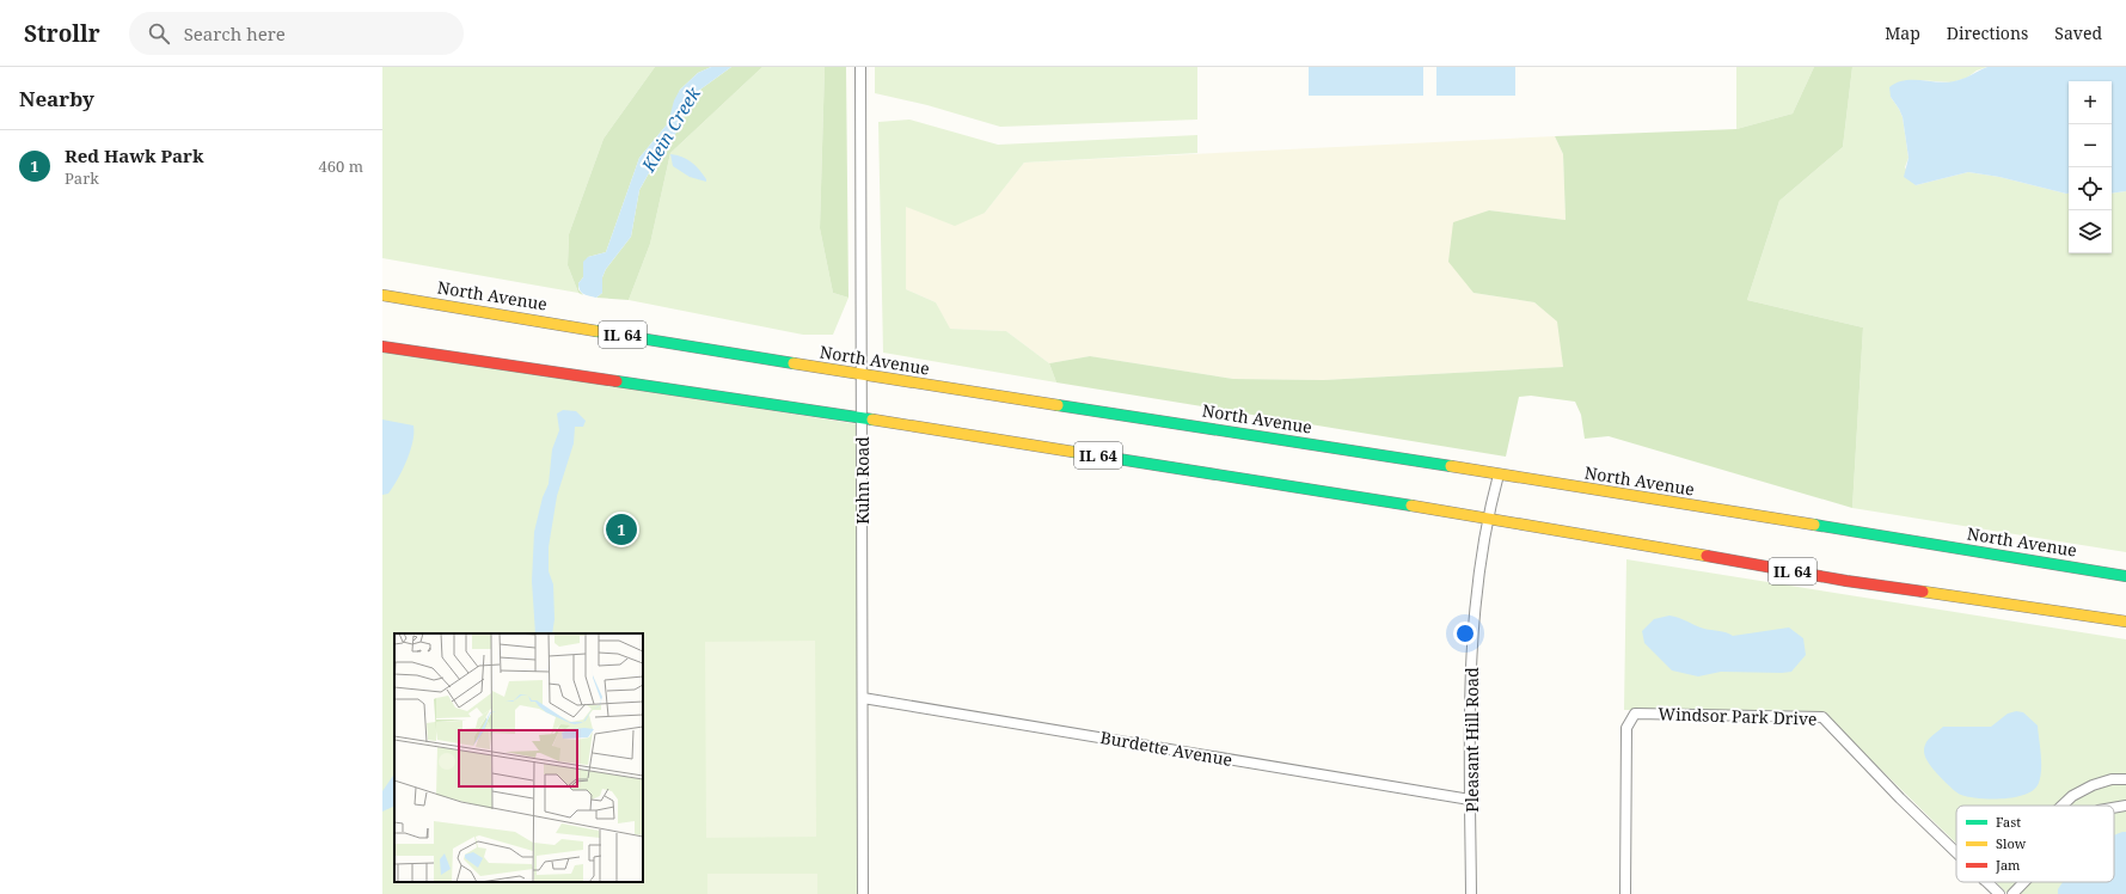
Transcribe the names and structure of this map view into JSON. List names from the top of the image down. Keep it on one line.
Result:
{"streets":{"main road":["North Avenue","IL 64"],"street":["Kuhn Road","Windsor Park Drive","Pleasant Hill Road","Burdette Avenue"]},"crossings":[["North Avenue","Kuhn Road"],["North Avenue","Pleasant Hill Road"],["IL 64","Kuhn Road"],["IL 64","Pleasant Hill Road"],["Kuhn Road","Burdette Avenue"],["Pleasant Hill Road","Burdette Avenue"]],"water":["Klein Creek"],"legend":["Fast","Slow","Jam"],"page":{"header":"Strollr","search":"Search here","nav":["Map","Directions","Saved"],"heading":"Nearby","map_buttons":["+","−"],"list":[{"mark":"1","name":"Red Hawk Park","note":"Park","value":"460 m"}],"pins":"1"}}
